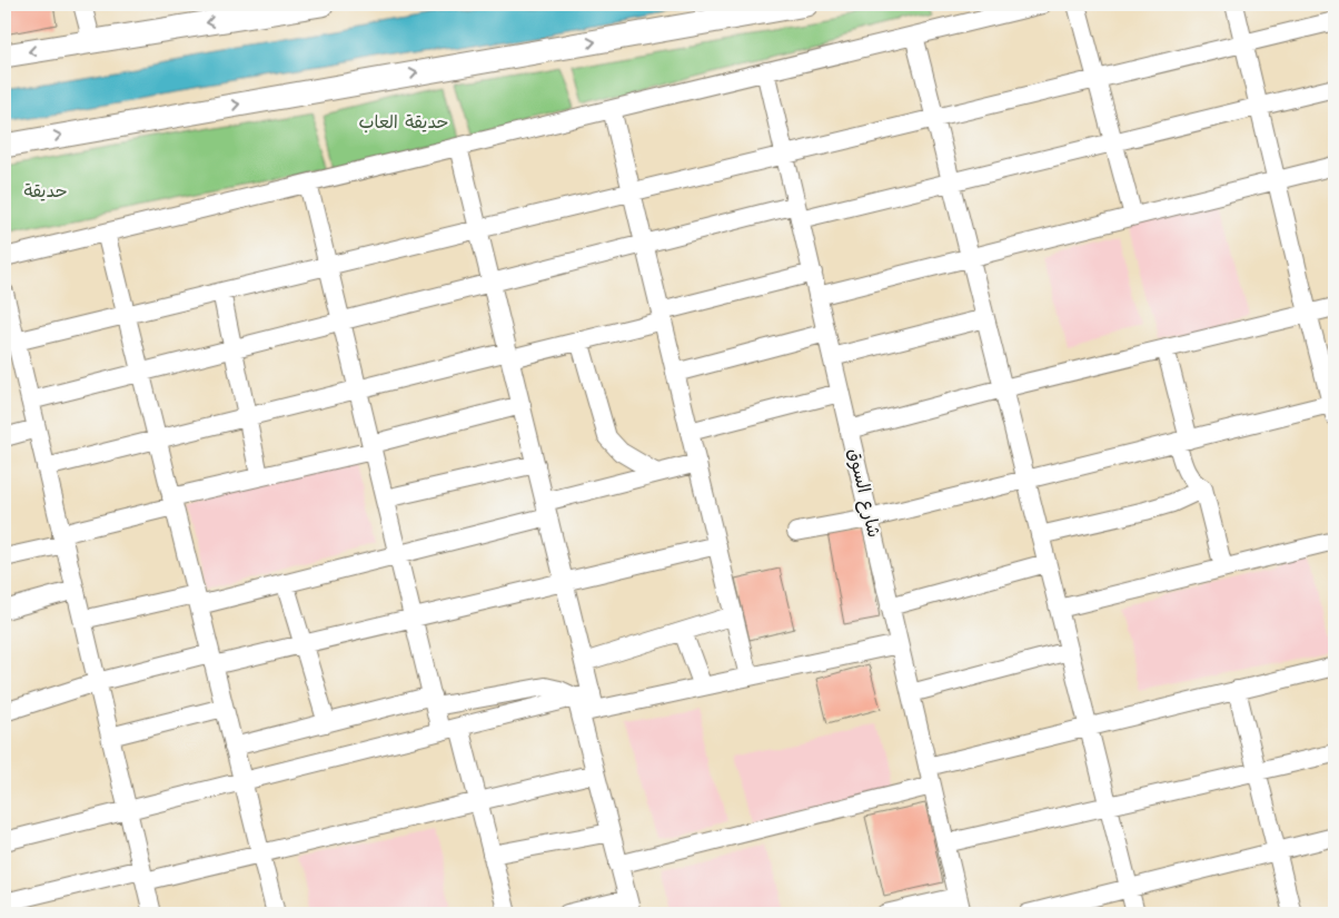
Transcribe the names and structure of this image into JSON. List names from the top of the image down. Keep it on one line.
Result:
{"streets":{"street":["شارع السوق"]},"parks":["حديقة العاب","حديقة"]}
